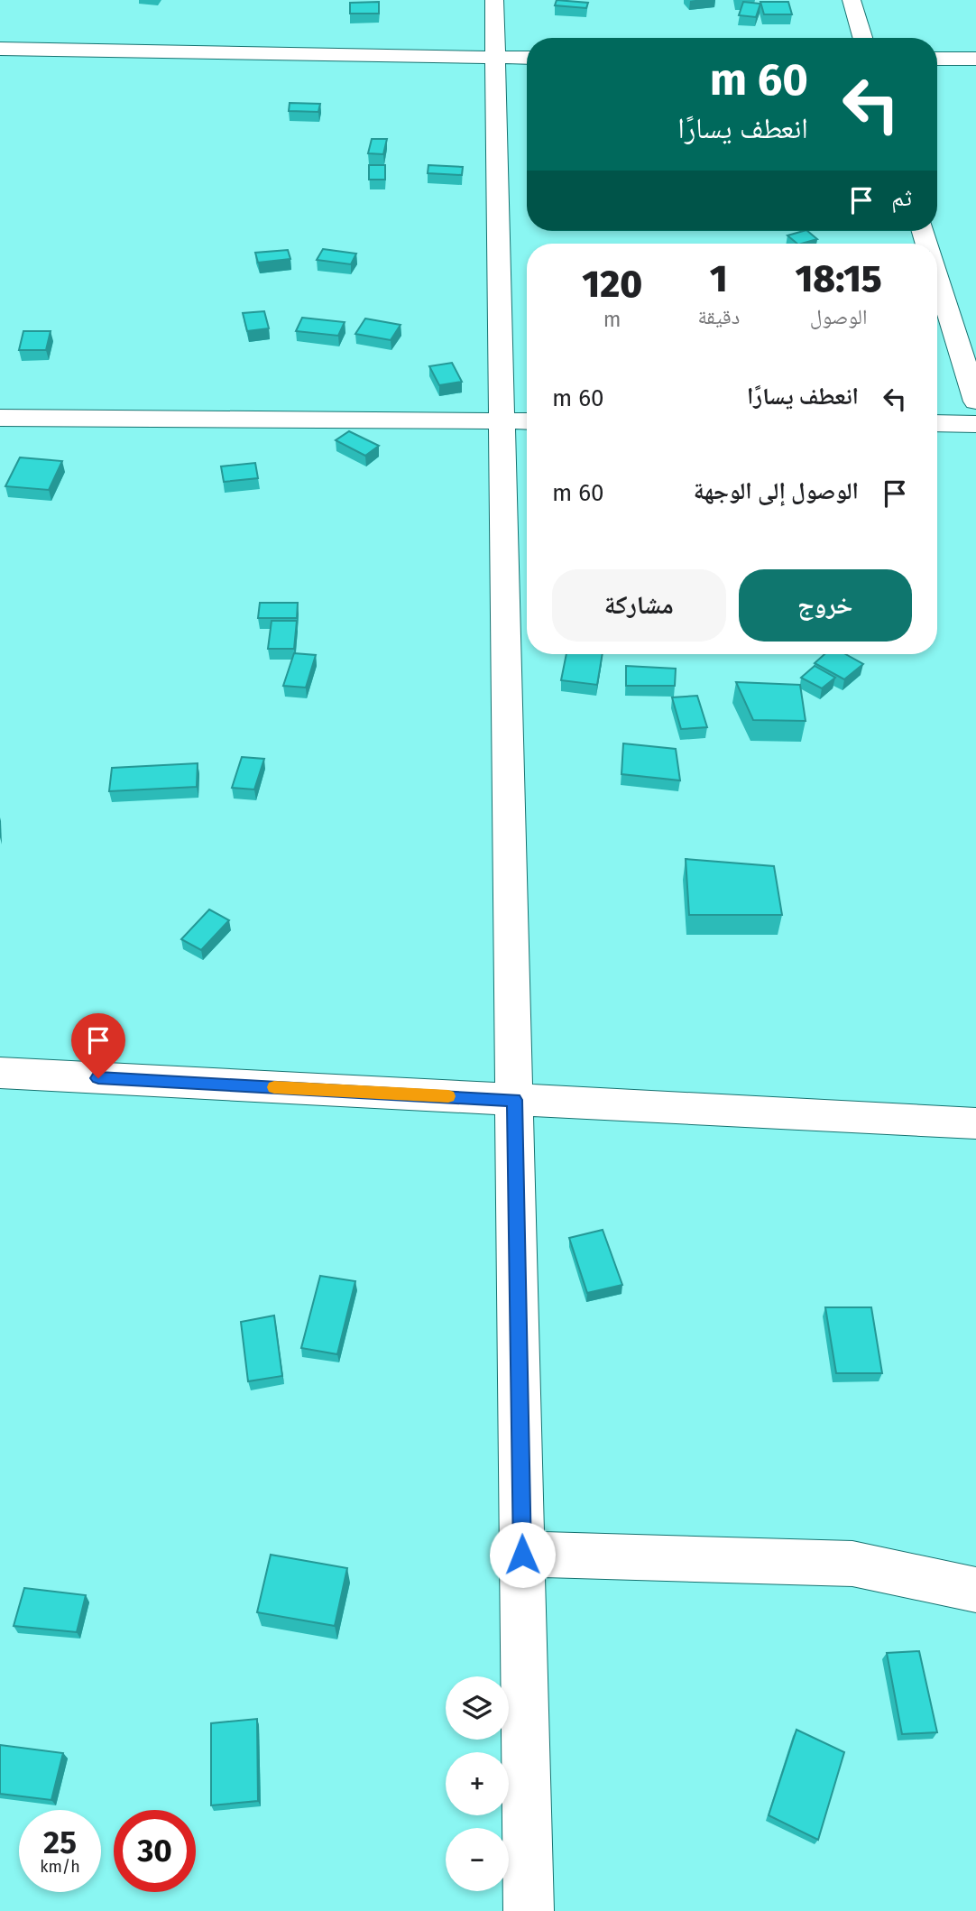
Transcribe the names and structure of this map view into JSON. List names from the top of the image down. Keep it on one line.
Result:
{"page":{"turn":["60 m","انعطف يسارًا"],"then":"ثم","eta":["18:15","الوصول","1","دقيقة","120","m"],"list":[{"name":"انعطف يسارًا","value":"60 m"},{"name":"الوصول إلى الوجهة","value":"60 m"}],"buttons":["خروج","مشاركة"],"map_buttons":["+","−"],"speed":"25 km/h","limit":"30"}}
